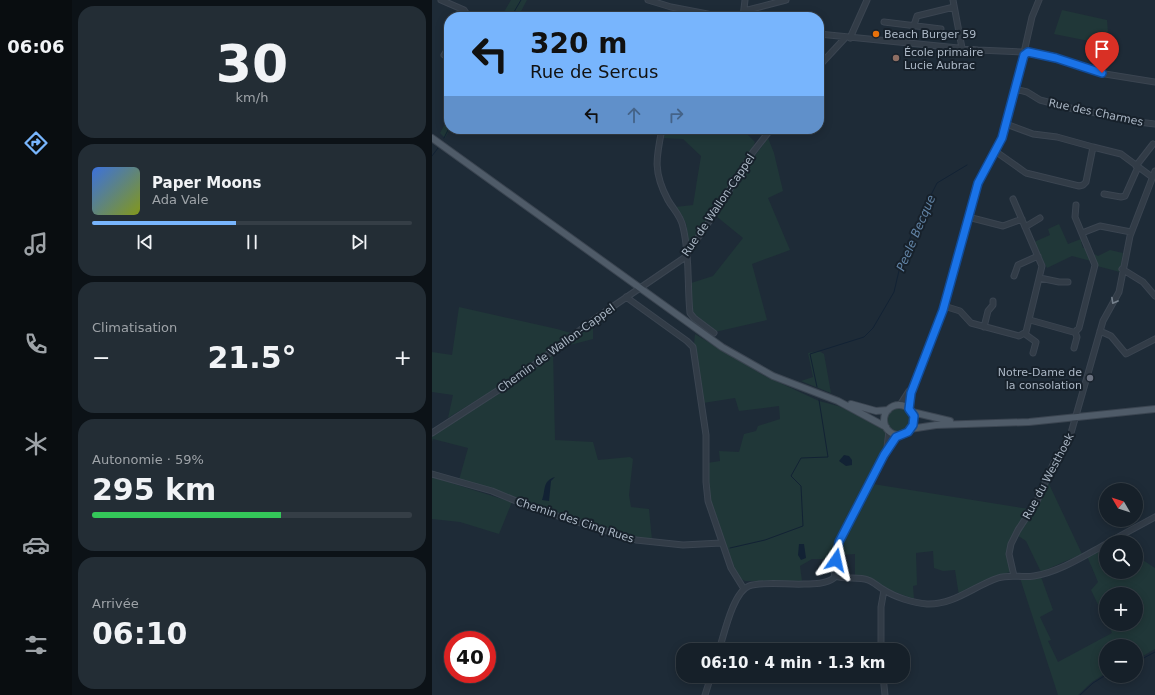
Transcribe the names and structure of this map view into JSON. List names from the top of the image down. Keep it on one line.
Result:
{"streets":{"street":["Rue des Charmes","Rue de Wallon-Cappel","Chemin de Wallon-Cappel","Rue du Westhoek","Chemin des Cinq Rues"]},"crossings":[["Rue de Wallon-Cappel","Chemin de Wallon-Cappel"]],"water":["Peele Becque"],"places":["Beach Burger 59","École primaire Lucie Aubrac","Notre-Dame de la consolation"],"north":"top left","page":{"tabs":"06:06","tile":[["30","km/h"],"Climatisation",["Autonomie · 59%","295 km"],["Arrivée","06:10"]],"turn":["320 m","Rue de Sercus"],"song":["Paper Moons","Ada Vale"],"heat":["−","21.5°","+"],"map_buttons":["+","−"],"limit":"40","trip":"06:10 · 4 min · 1.3 km"}}
